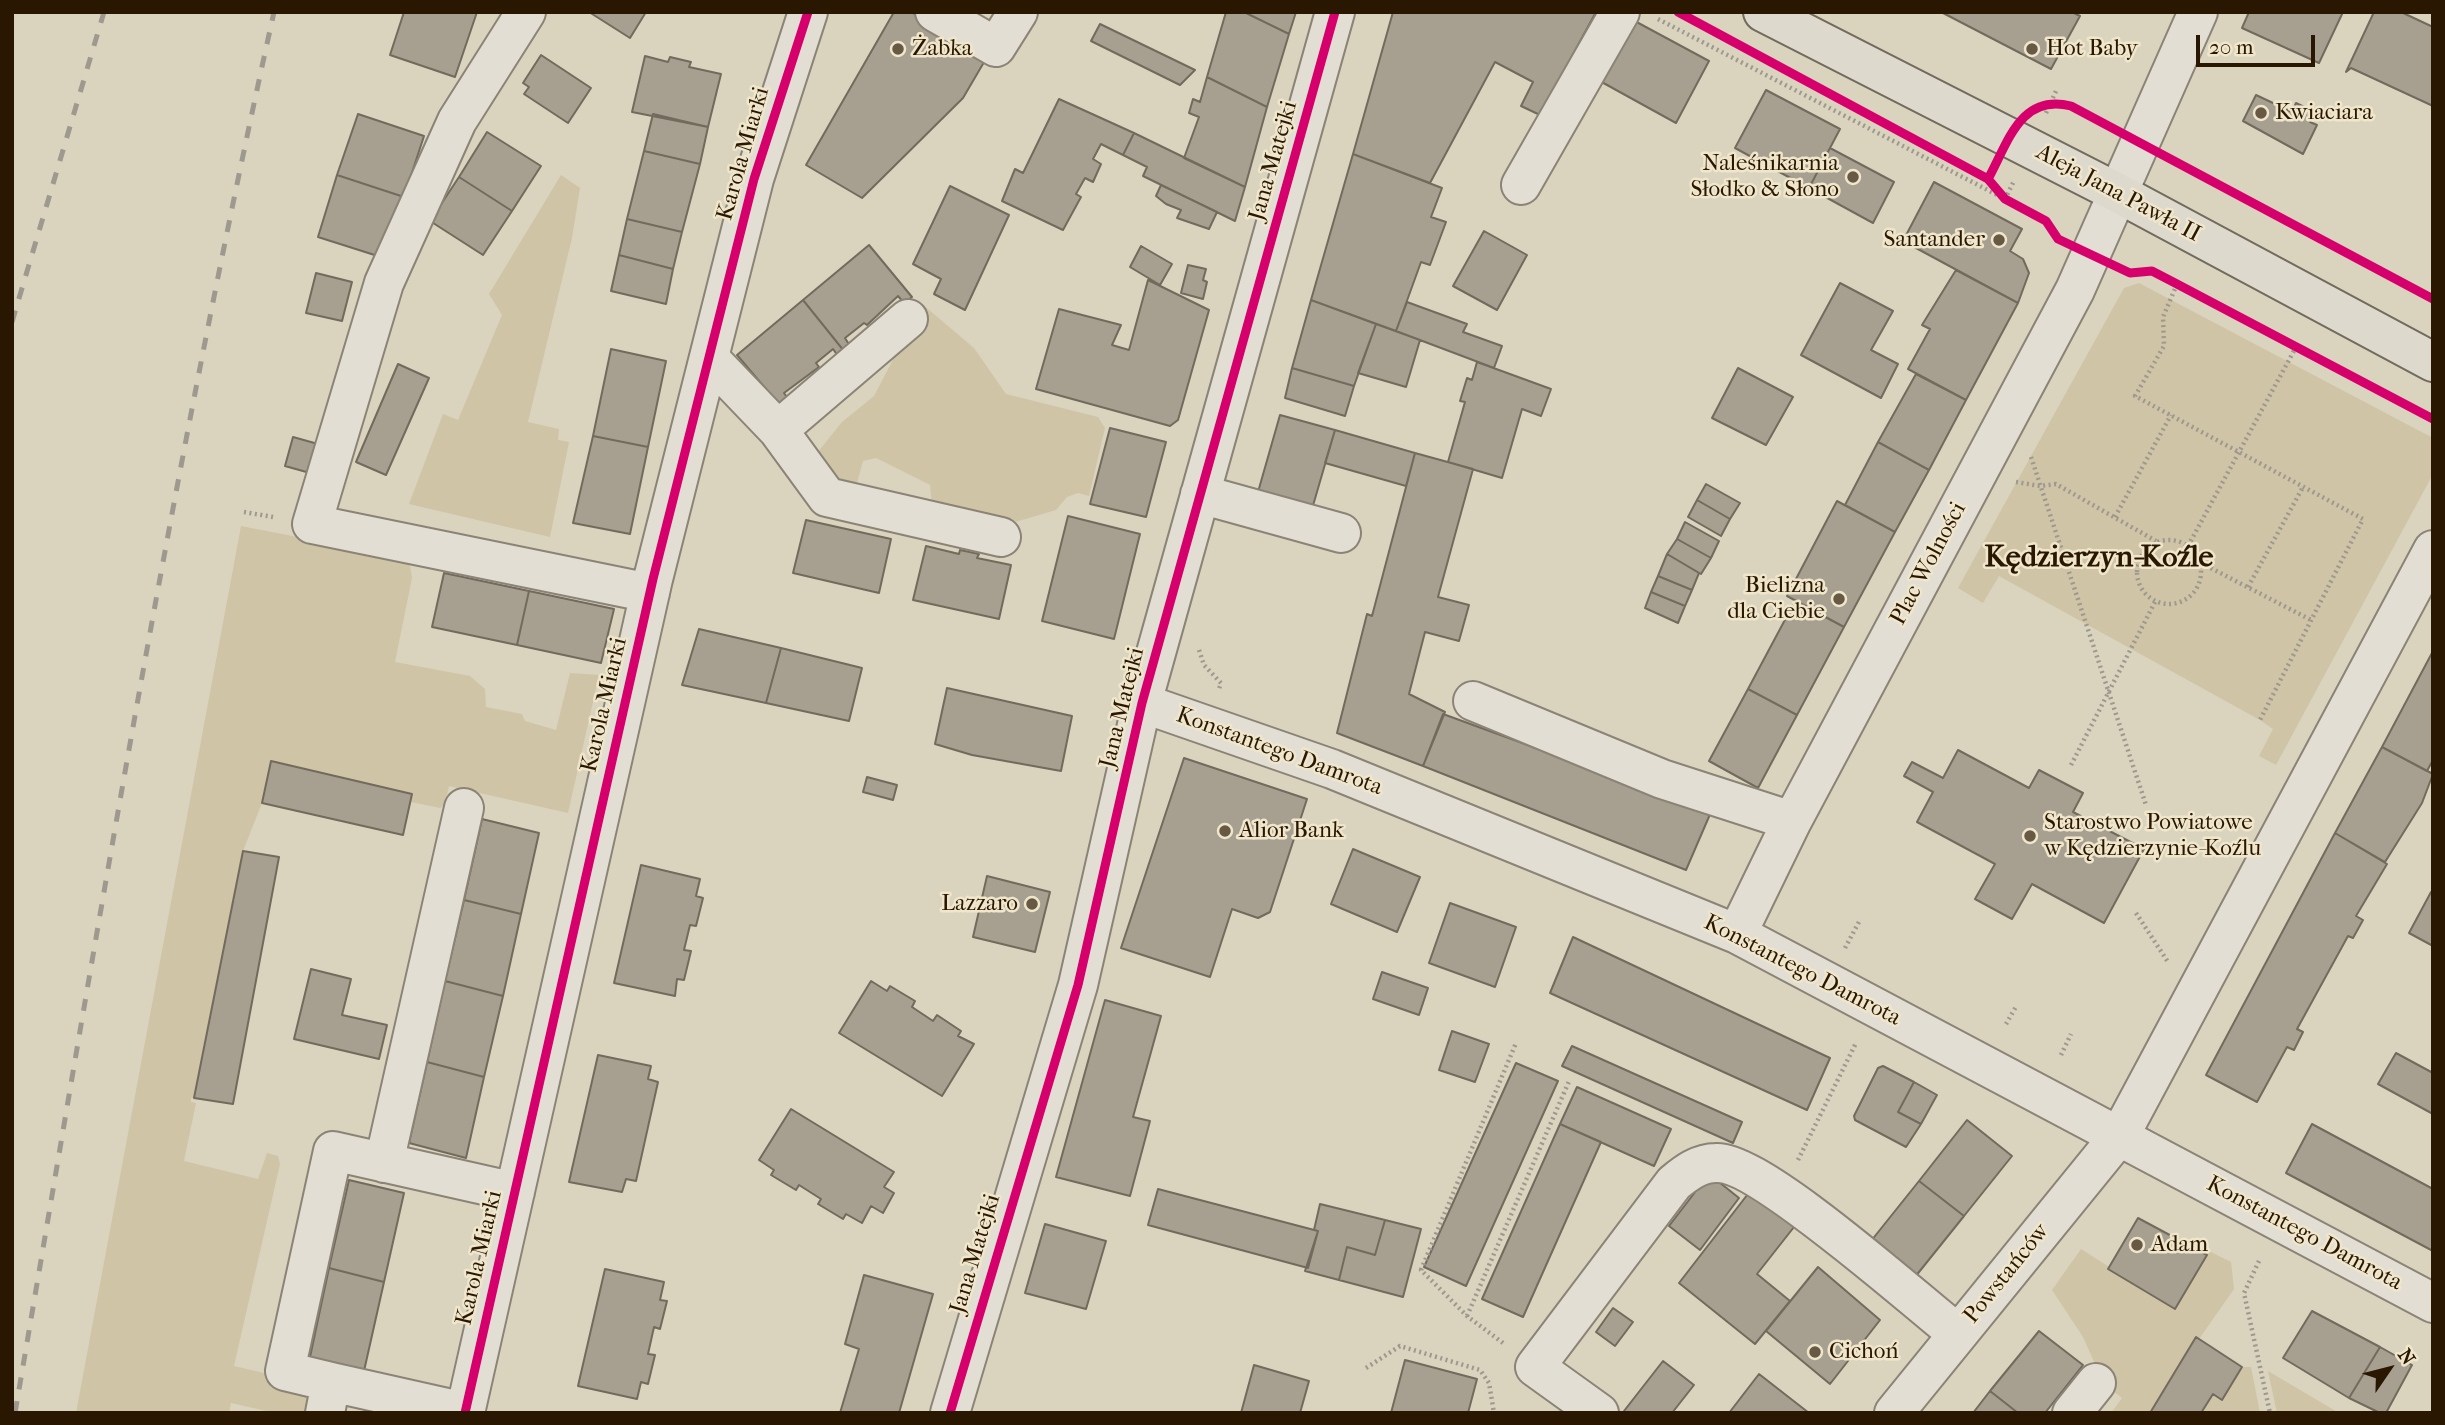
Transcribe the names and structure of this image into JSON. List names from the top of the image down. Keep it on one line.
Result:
{"streets":{"main road":["Aleja Jana Pawła II"],"street":["Karola Miarki","Jana Matejki","Plac Wolności","Konstantego Damrota","Powstańców"]},"crossings":[["Jana Matejki","Konstantego Damrota"],["Aleja Jana Pawła II","Plac Wolności"],["Plac Wolności","Konstantego Damrota"],["Konstantego Damrota","Powstańców"]],"districts":["Kędzierzyn-Koźle"],"places":["Żabka","Hot Baby","Kwiaciara","Naleśnikarnia Słodko & Słono","Santander","Bielizna dla Ciebie","Alior Bank","Starostwo Powiatowe w Kędzierzynie-Koźlu","Lazzaro","Adam","Cichoń"],"scale_bar":"20 m","north":"top right"}
